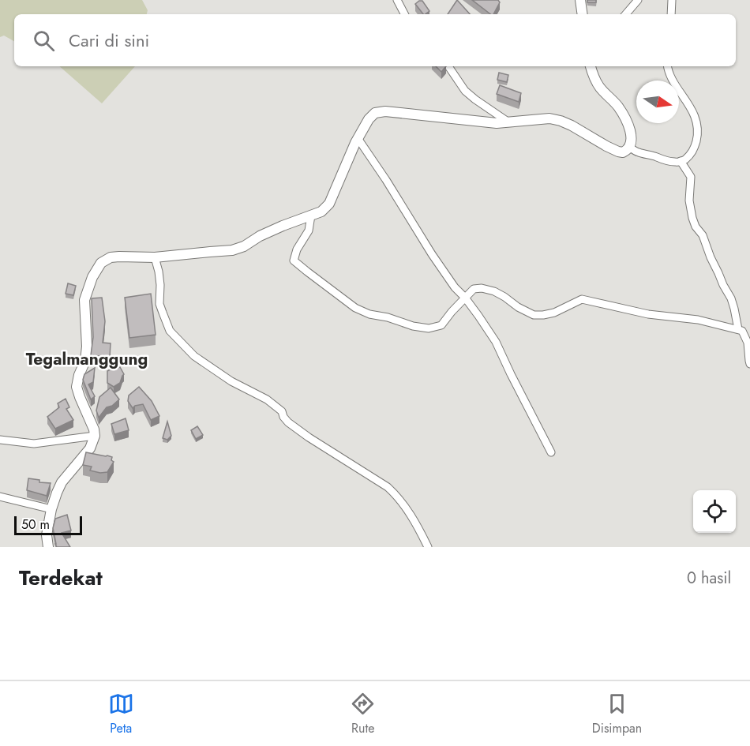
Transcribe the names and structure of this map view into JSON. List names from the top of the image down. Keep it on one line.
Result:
{"districts":["Tegalmanggung"],"scale_bar":"50 m","north":"right","page":{"search":"Cari di sini","scale":"50 m","heading":["Terdekat","0 hasil"],"nav":["Peta","Rute","Disimpan"]}}
